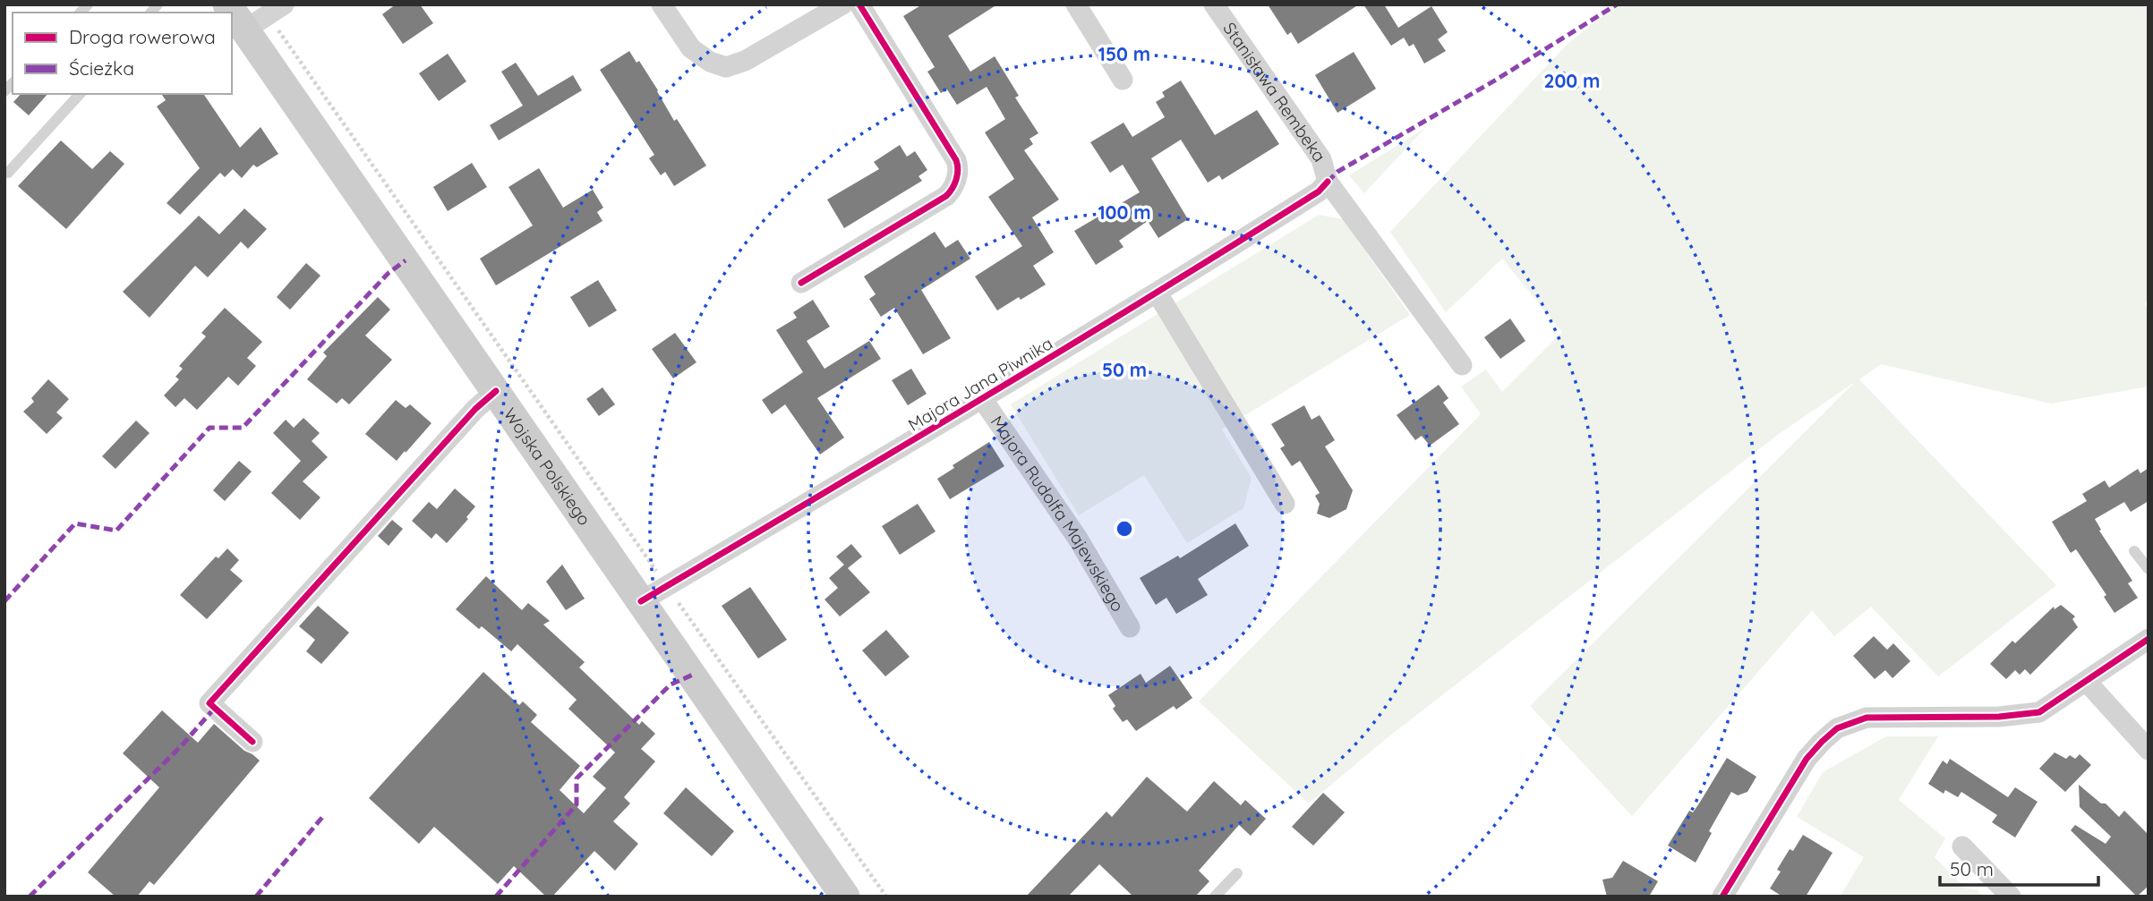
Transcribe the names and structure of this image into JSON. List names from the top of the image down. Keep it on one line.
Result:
{"streets":{"main road":["Wojska Polskiego"],"street":["Stanisława Rembeka","Majora Jana Piwnika","Majora Rudolfa Majewskiego"]},"crossings":[["Stanisława Rembeka","Majora Jana Piwnika"],["Majora Jana Piwnika","Wojska Polskiego"],["Majora Jana Piwnika","Majora Rudolfa Majewskiego"]],"legend":["Droga rowerowa","Ścieżka"],"scale_bar":"50 m","rings":["150 m","200 m","100 m","50 m"]}
